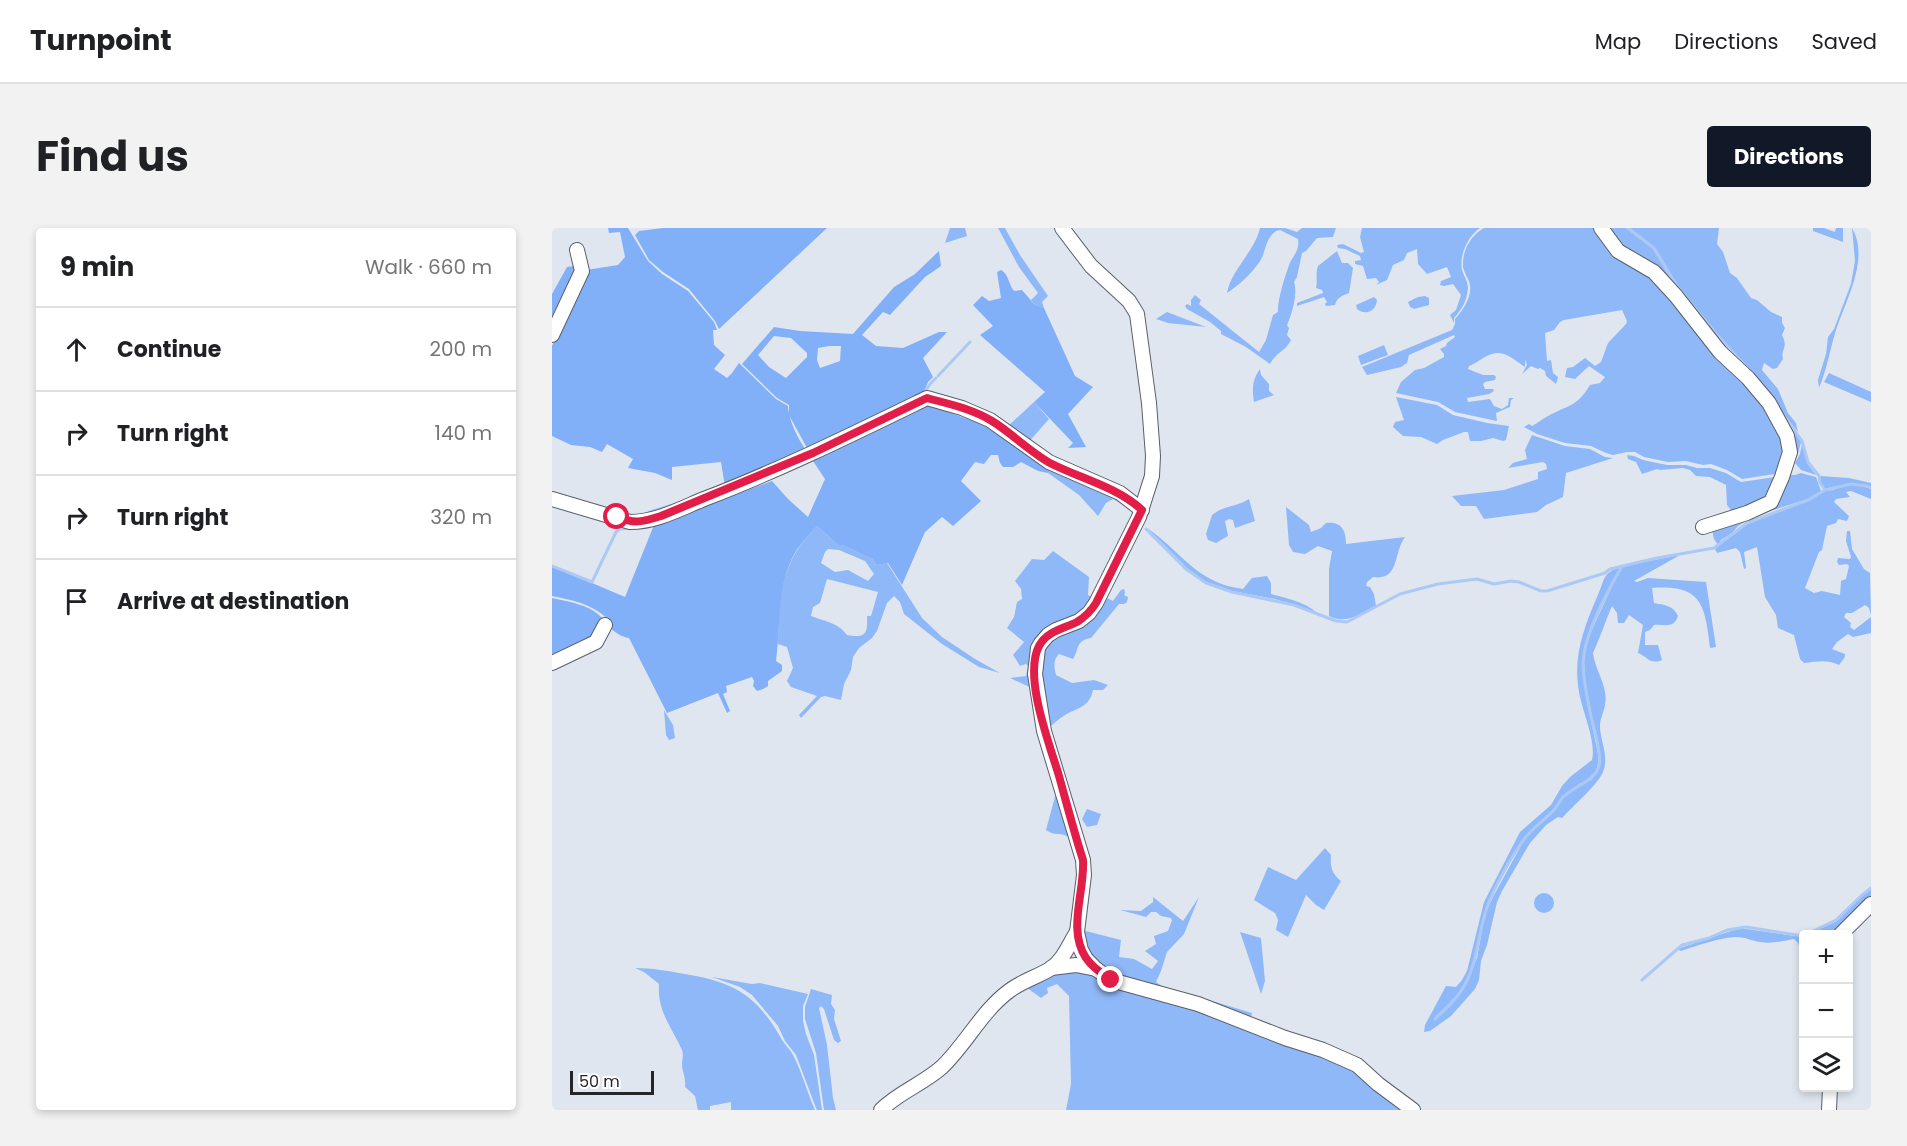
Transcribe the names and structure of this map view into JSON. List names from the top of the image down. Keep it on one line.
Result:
{"scale_bar":"50 m","page":{"header":"Turnpoint","nav":["Map","Directions","Saved"],"title":"Find us","buttons":"Directions","heading":["9 min","Walk · 660 m"],"list":[["Continue","200 m"],["Turn right","140 m"],["Turn right","320 m"],"Arrive at destination"],"map_buttons":["+","−"],"scale":"50 m"}}
